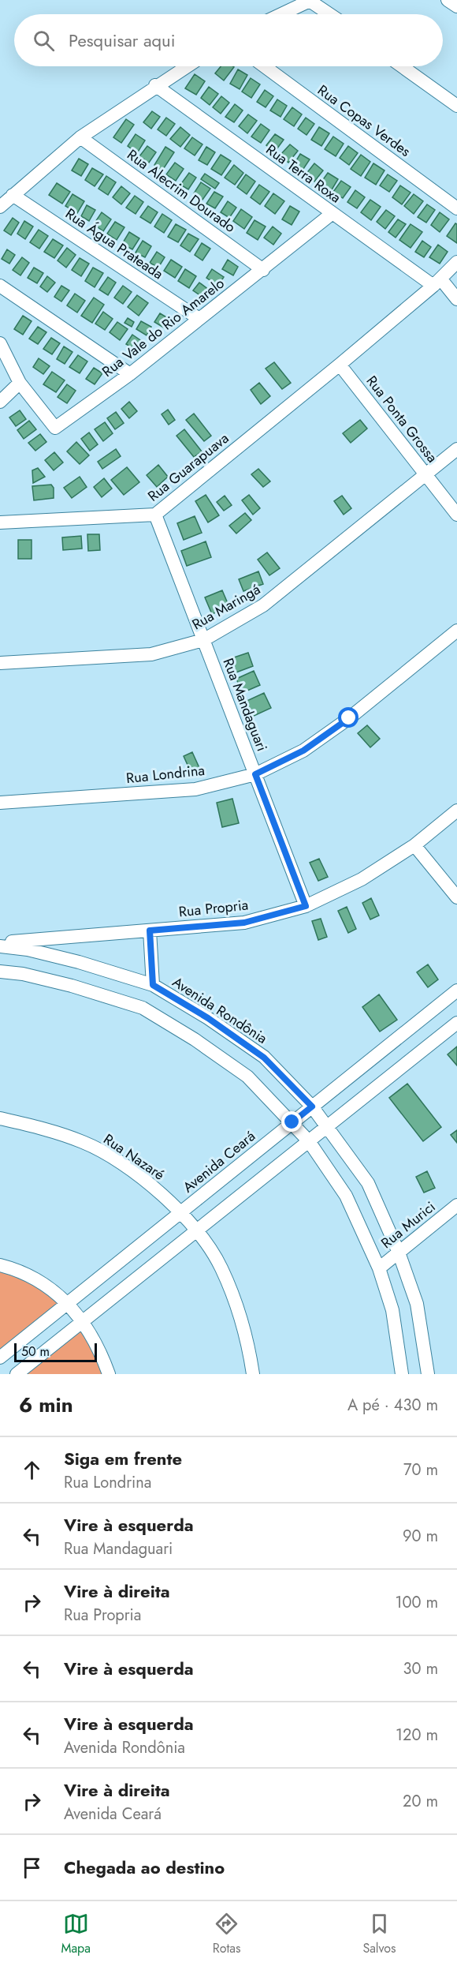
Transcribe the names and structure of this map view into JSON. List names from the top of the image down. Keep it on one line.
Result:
{"streets":{"street":["Rua Copas Verdes","Rua Terra Roxa","Rua Alecrim Dourado","Rua Água Prateada","Rua Vale do Rio Amarelo","Rua Ponta Grossa","Rua Guarapuava","Rua Maringá","Rua Mandaguari","Rua Londrina","Rua Propria","Avenida Rondônia","Rua Nazaré","Avenida Ceará","Rua Murici"]},"crossings":[["Rua Terra Roxa","Rua Vale do Rio Amarelo"],["Rua Terra Roxa","Rua Guarapuava"],["Rua Alecrim Dourado","Rua Vale do Rio Amarelo"],["Rua Água Prateada","Rua Vale do Rio Amarelo"],["Rua Ponta Grossa","Rua Guarapuava"],["Rua Ponta Grossa","Rua Maringá"],["Rua Guarapuava","Rua Mandaguari"],["Rua Maringá","Rua Mandaguari"],["Rua Mandaguari","Rua Londrina"],["Rua Mandaguari","Rua Propria"],["Avenida Rondônia","Avenida Ceará"],["Avenida Rondônia","Rua Murici"],["Rua Nazaré","Avenida Ceará"]],"scale_bar":"50 m","page":{"search":"Pesquisar aqui","scale":"50 m","heading":["6 min","A pé · 430 m"],"list":[["Siga em frente","Rua Londrina","70 m"],["Vire à esquerda","Rua Mandaguari","90 m"],["Vire à direita","Rua Propria","100 m"],["Vire à esquerda","30 m"],["Vire à esquerda","Avenida Rondônia","120 m"],["Vire à direita","Avenida Ceará","20 m"],"Chegada ao destino"],"nav":["Mapa","Rotas","Salvos"]}}
